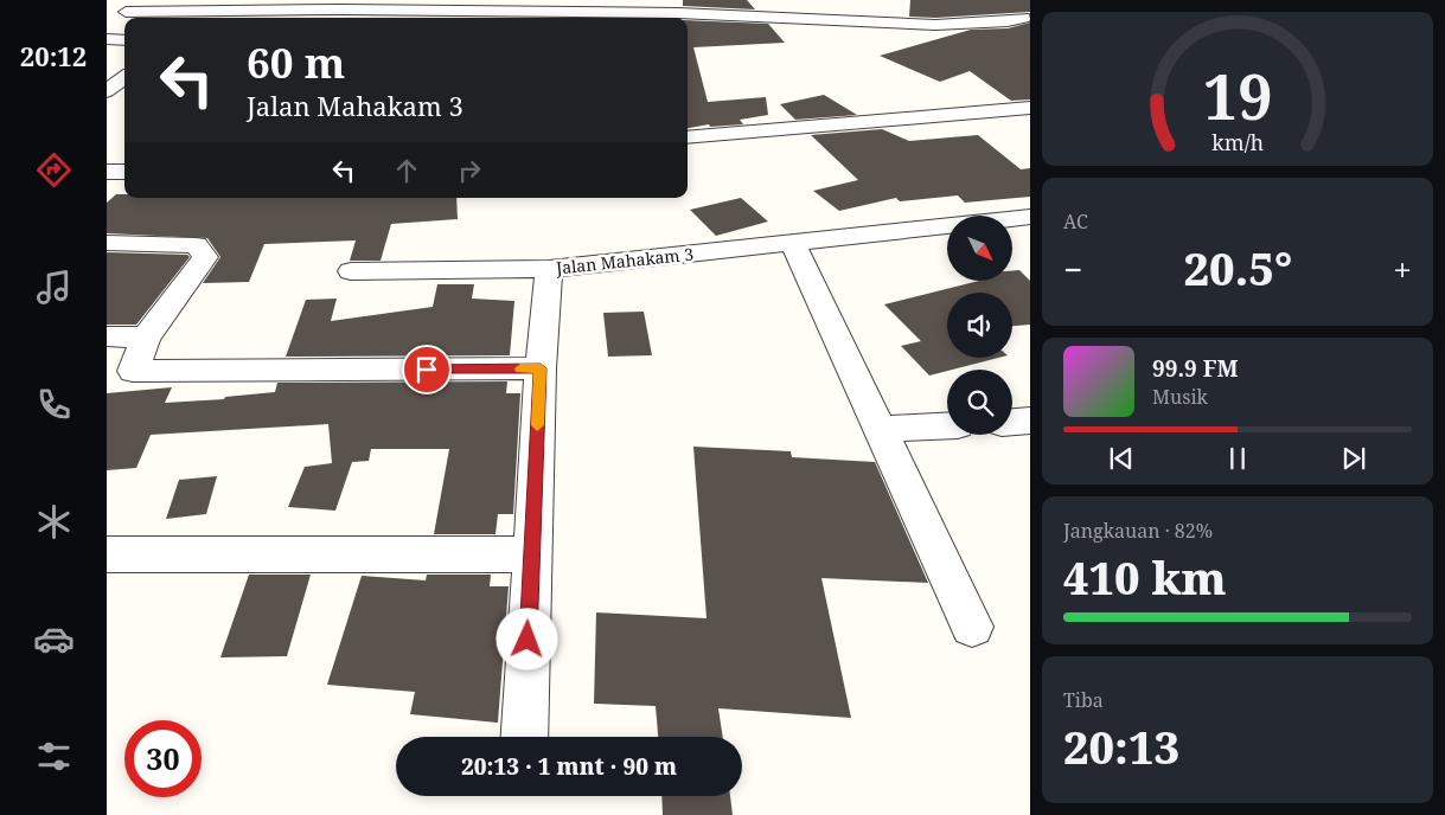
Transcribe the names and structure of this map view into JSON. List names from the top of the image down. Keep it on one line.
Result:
{"streets":{"street":["Jalan Mahakam 3"]},"north":"bottom right","page":{"tabs":"20:12","turn":["60 m","Jalan Mahakam 3"],"tile":["AC",["Jangkauan · 82%","410 km"],["Tiba","20:13"]],"heat":["−","20.5°","+"],"song":["99.9 FM","Musik"],"limit":"30","trip":"20:13 · 1 mnt · 90 m","gauge":["19","km/h"]}}
